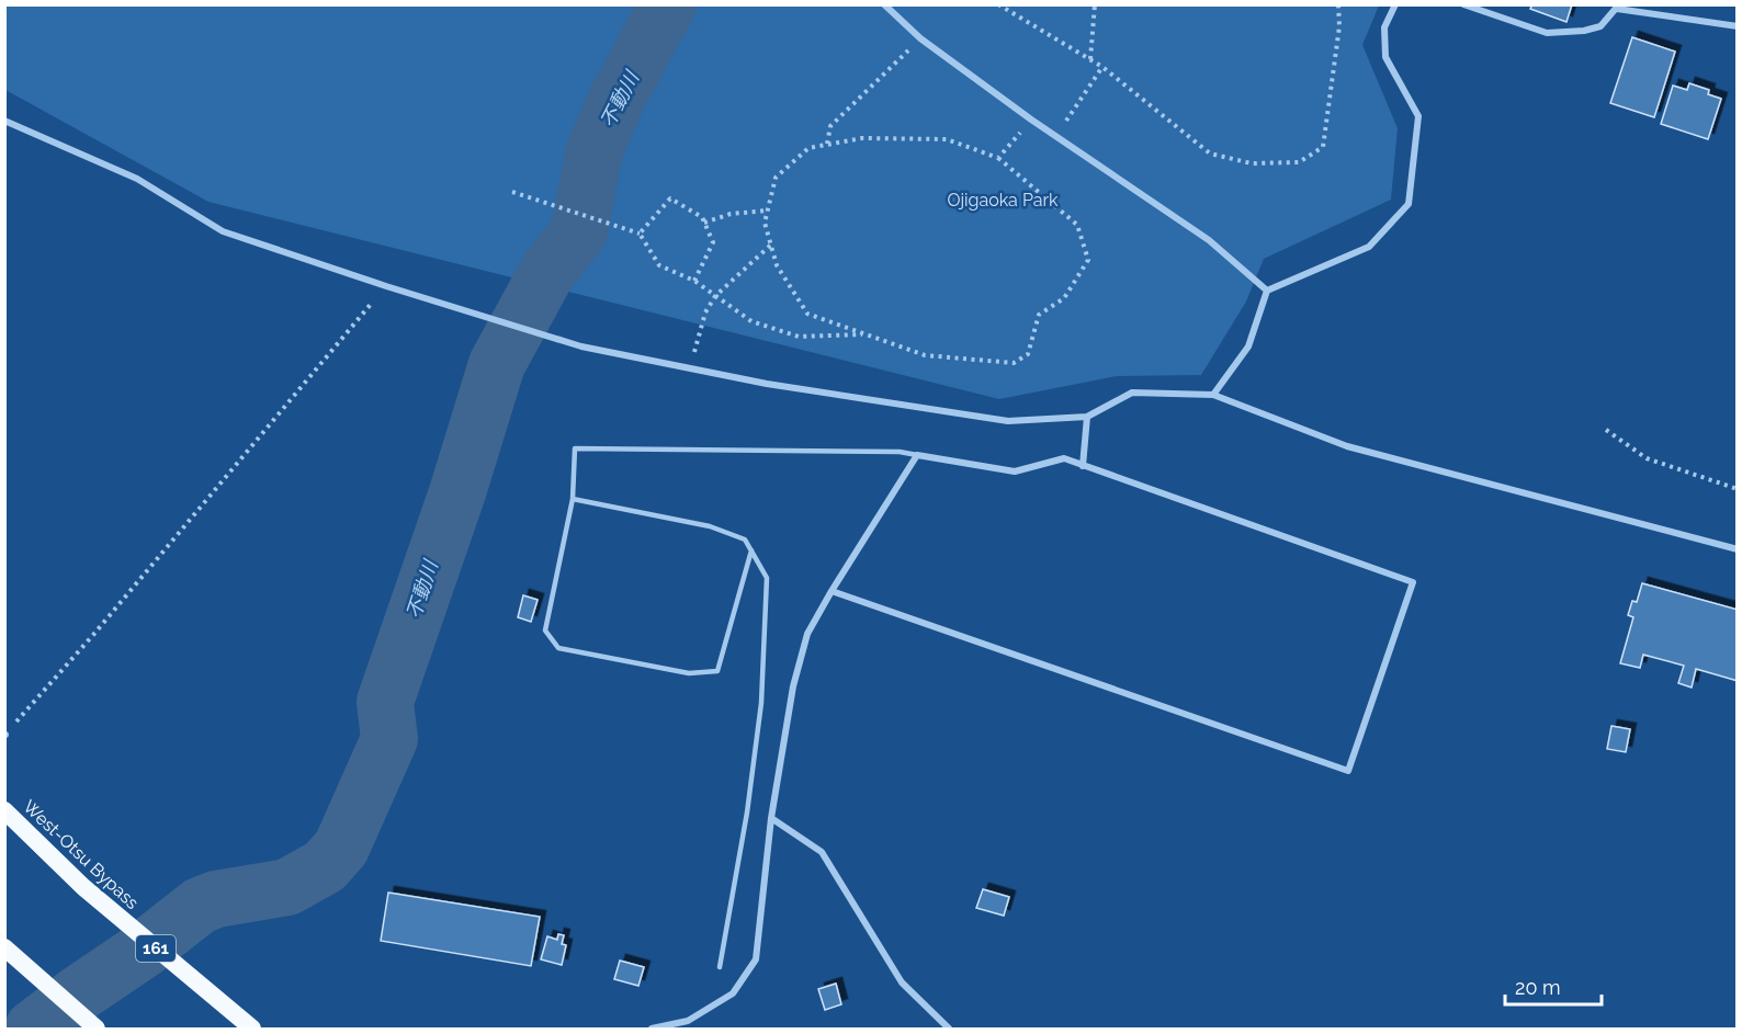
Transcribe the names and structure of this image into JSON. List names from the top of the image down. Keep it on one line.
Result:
{"streets":{"highway":["West-Otsu Bypass","161"]},"water":["不動川"],"parks":["Ojigaoka Park"],"scale_bar":"20 m"}
